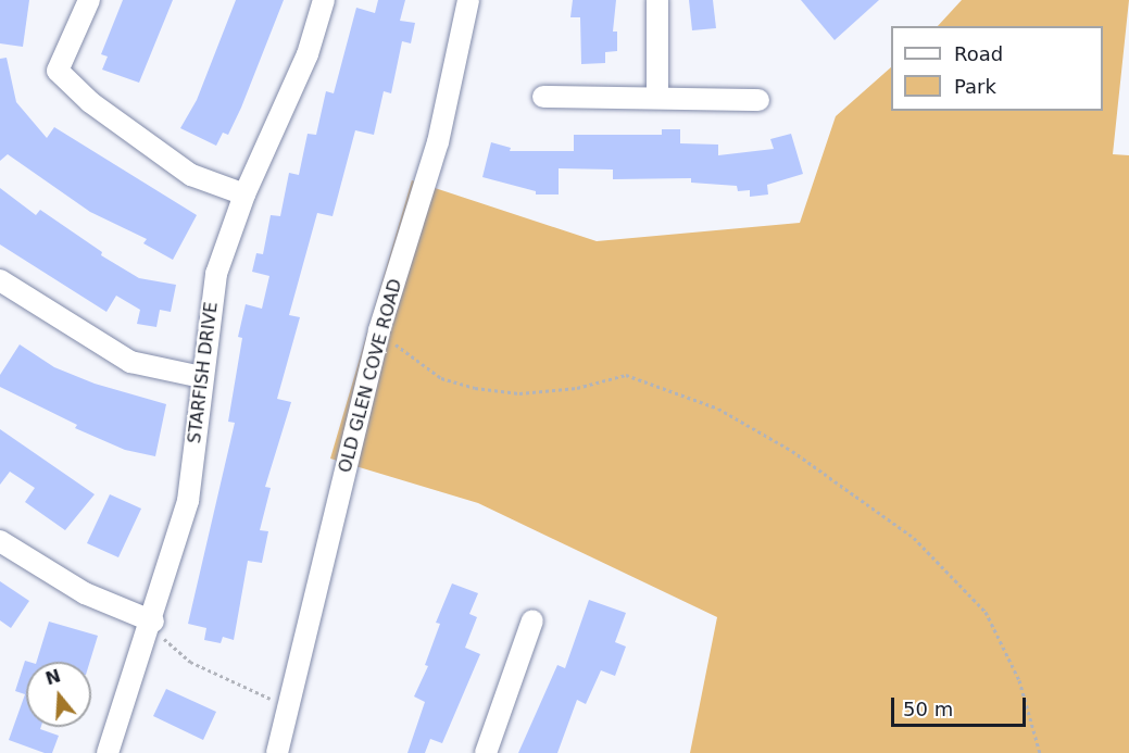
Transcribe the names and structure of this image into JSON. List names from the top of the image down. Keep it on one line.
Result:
{"streets":{"street":["STARFISH DRIVE","OLD GLEN COVE ROAD"]},"legend":["Road","Park"],"scale_bar":"50 m","north":"top"}
